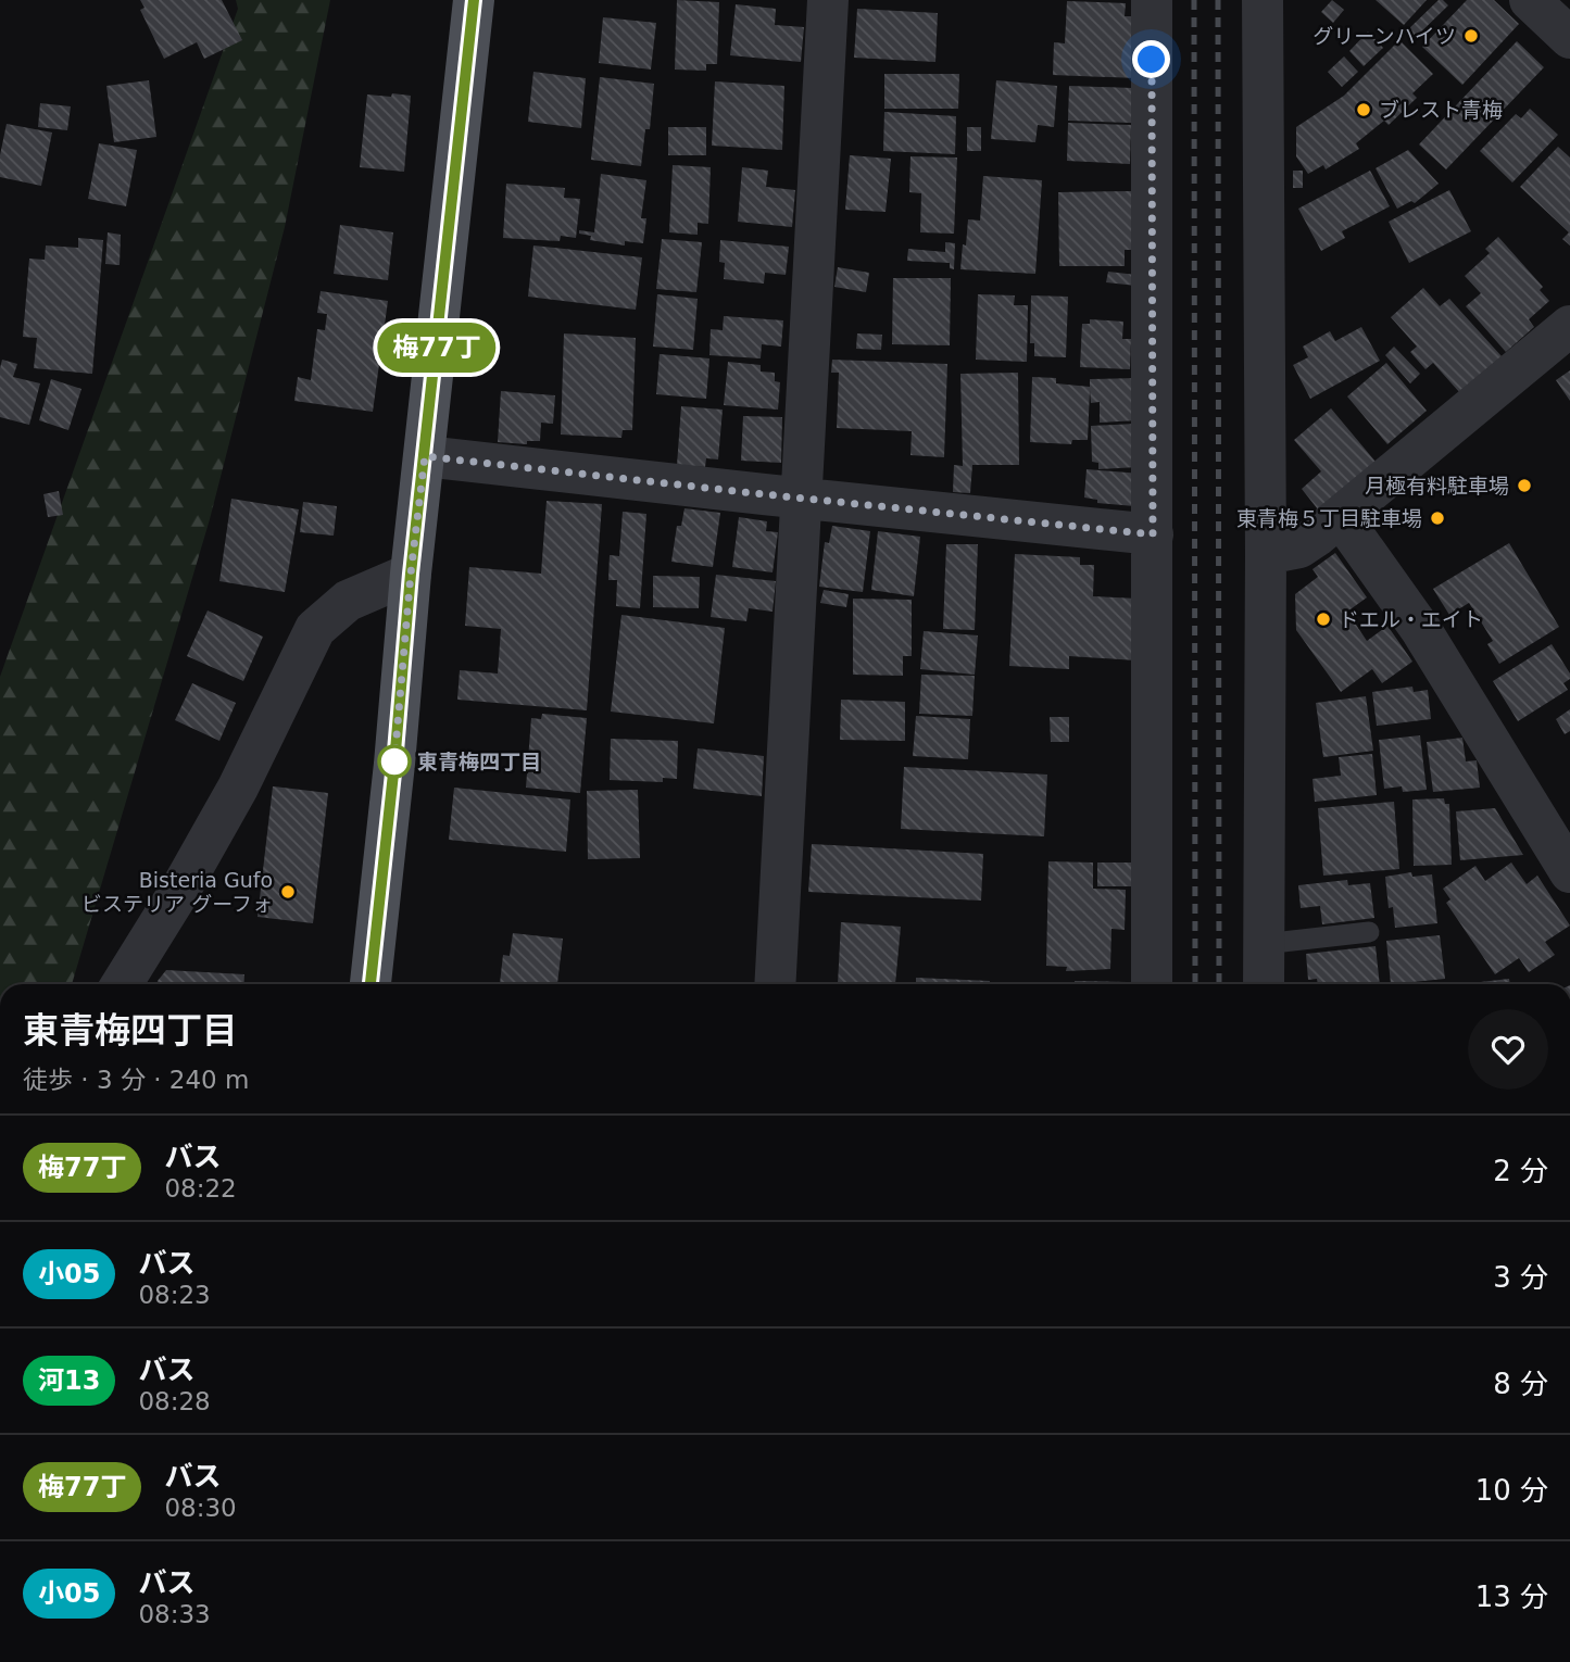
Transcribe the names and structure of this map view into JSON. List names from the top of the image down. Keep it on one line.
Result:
{"places":["グリーンハイツ","ブレスト青梅","月極有料駐車場","東青梅５丁目駐車場","ドエル・エイト","東青梅四丁目","Bisteria Gufo ビステリア グーフォ"],"lines":["bus line 梅77丁"],"page":{"on_map":"梅77丁","heading":["東青梅四丁目","徒歩 · 3 分 · 240 m"],"list":[{"mark":"梅77丁","name":"バス","note":"08:22","value":"2 分"},{"mark":"小05","name":"バス","note":"08:23","value":"3 分"},{"mark":"河13","name":"バス","note":"08:28","value":"8 分"},{"mark":"梅77丁","name":"バス","note":"08:30","value":"10 分"},{"mark":"小05","name":"バス","note":"08:33","value":"13 分"}]}}
